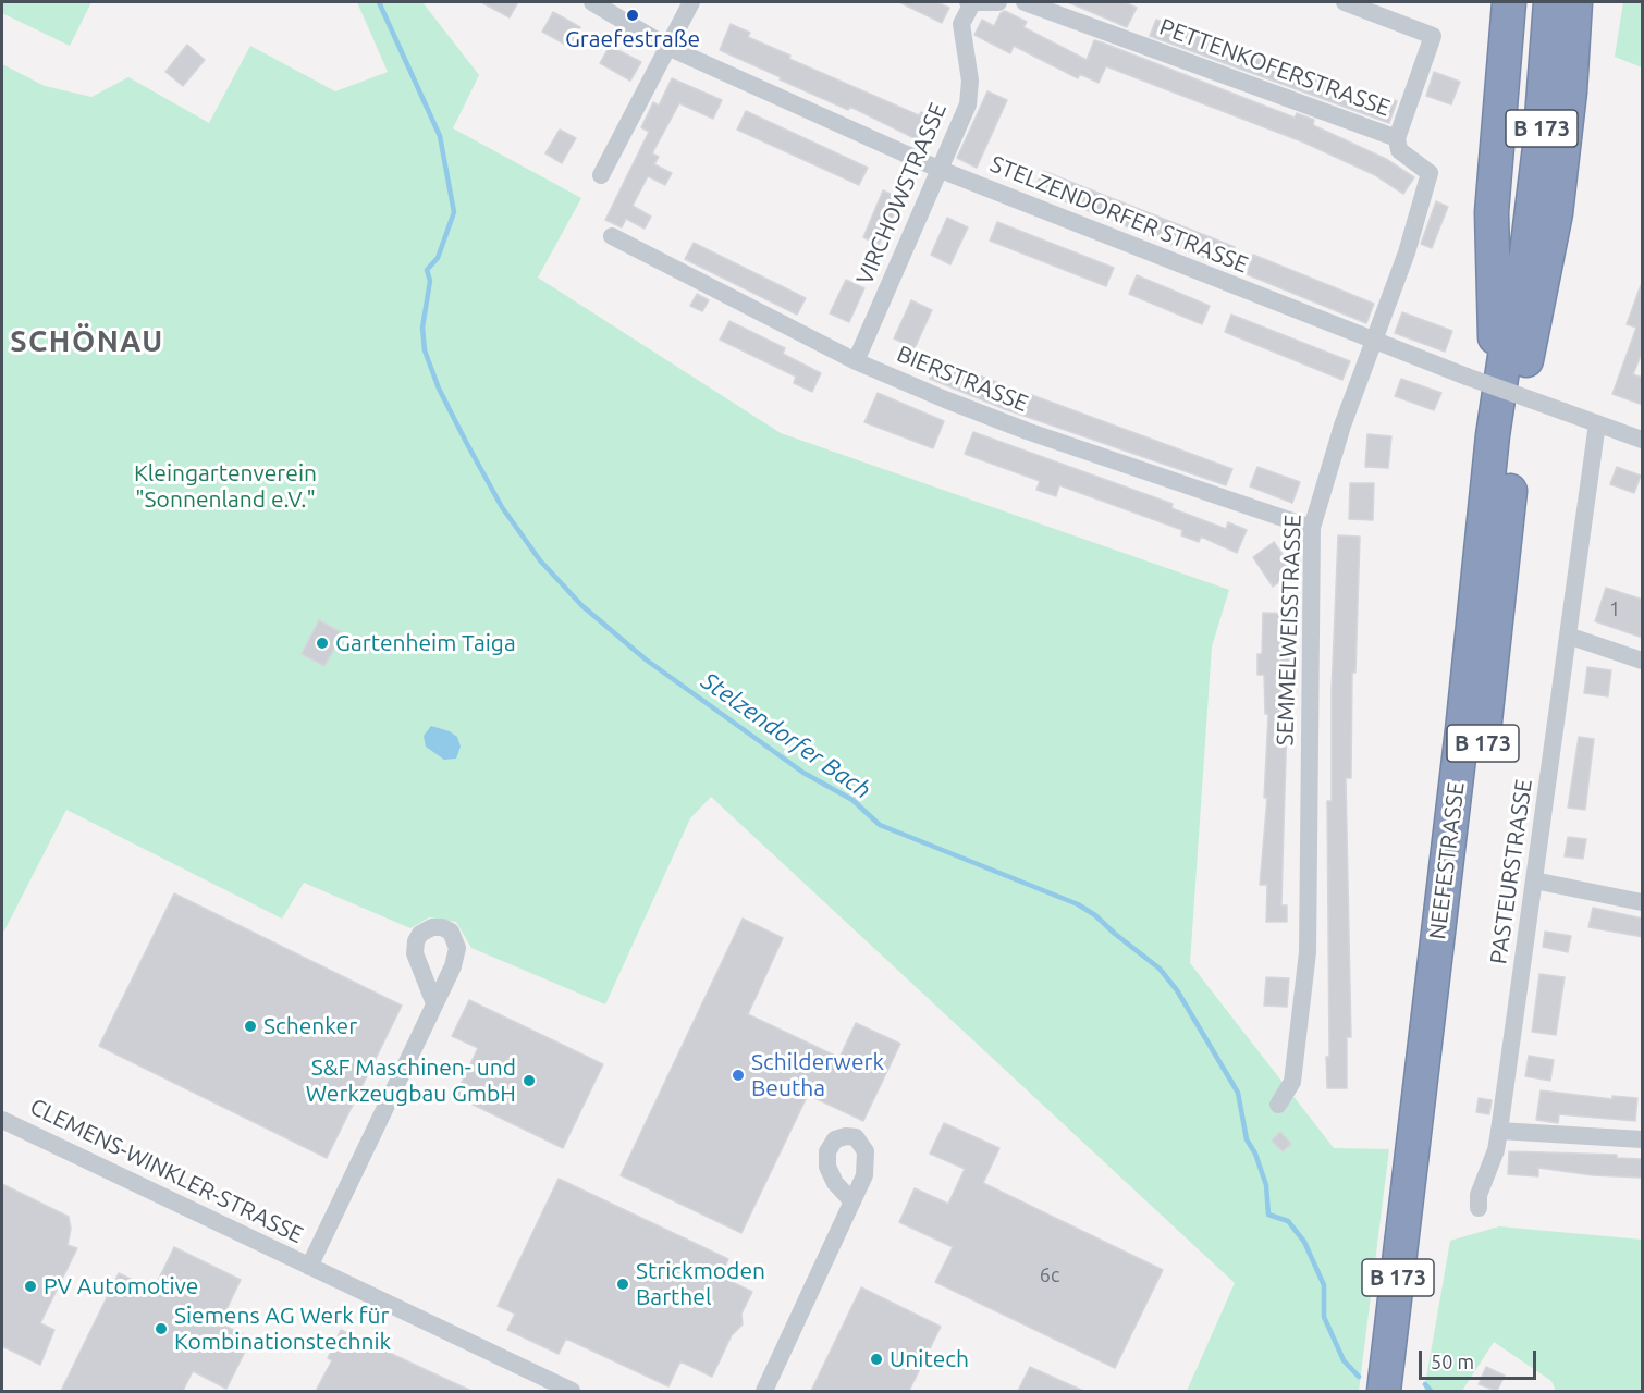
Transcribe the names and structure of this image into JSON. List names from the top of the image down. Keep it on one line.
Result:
{"streets":{"highway":["B 173","NEEFESTRASSE"],"street":["PETTENKOFERSTRASSE","VIRCHOWSTRASSE","STELZENDORFER STRASSE","BIERSTRASSE","SEMMELWEISSTRASSE","PASTEURSTRASSE","CLEMENS-WINKLER-STRASSE"]},"crossings":[["PETTENKOFERSTRASSE","SEMMELWEISSTRASSE"],["VIRCHOWSTRASSE","STELZENDORFER STRASSE"],["VIRCHOWSTRASSE","BIERSTRASSE"],["STELZENDORFER STRASSE","SEMMELWEISSTRASSE"],["STELZENDORFER STRASSE","PASTEURSTRASSE"],["BIERSTRASSE","SEMMELWEISSTRASSE"]],"districts":["SCHÖNAU"],"water":["Stelzendorfer Bach"],"parks":["Kleingartenverein \"Sonnenland e.V.\""],"places":["Graefestraße","Gartenheim Taiga","Schenker","Schilderwerk Beutha","S&F Maschinen- und Werkzeugbau GmbH","Strickmoden Barthel","PV Automotive","Siemens AG Werk für Kombinationstechnik","Unitech"],"house_numbers":["1","6c"],"scale_bar":"50 m"}
